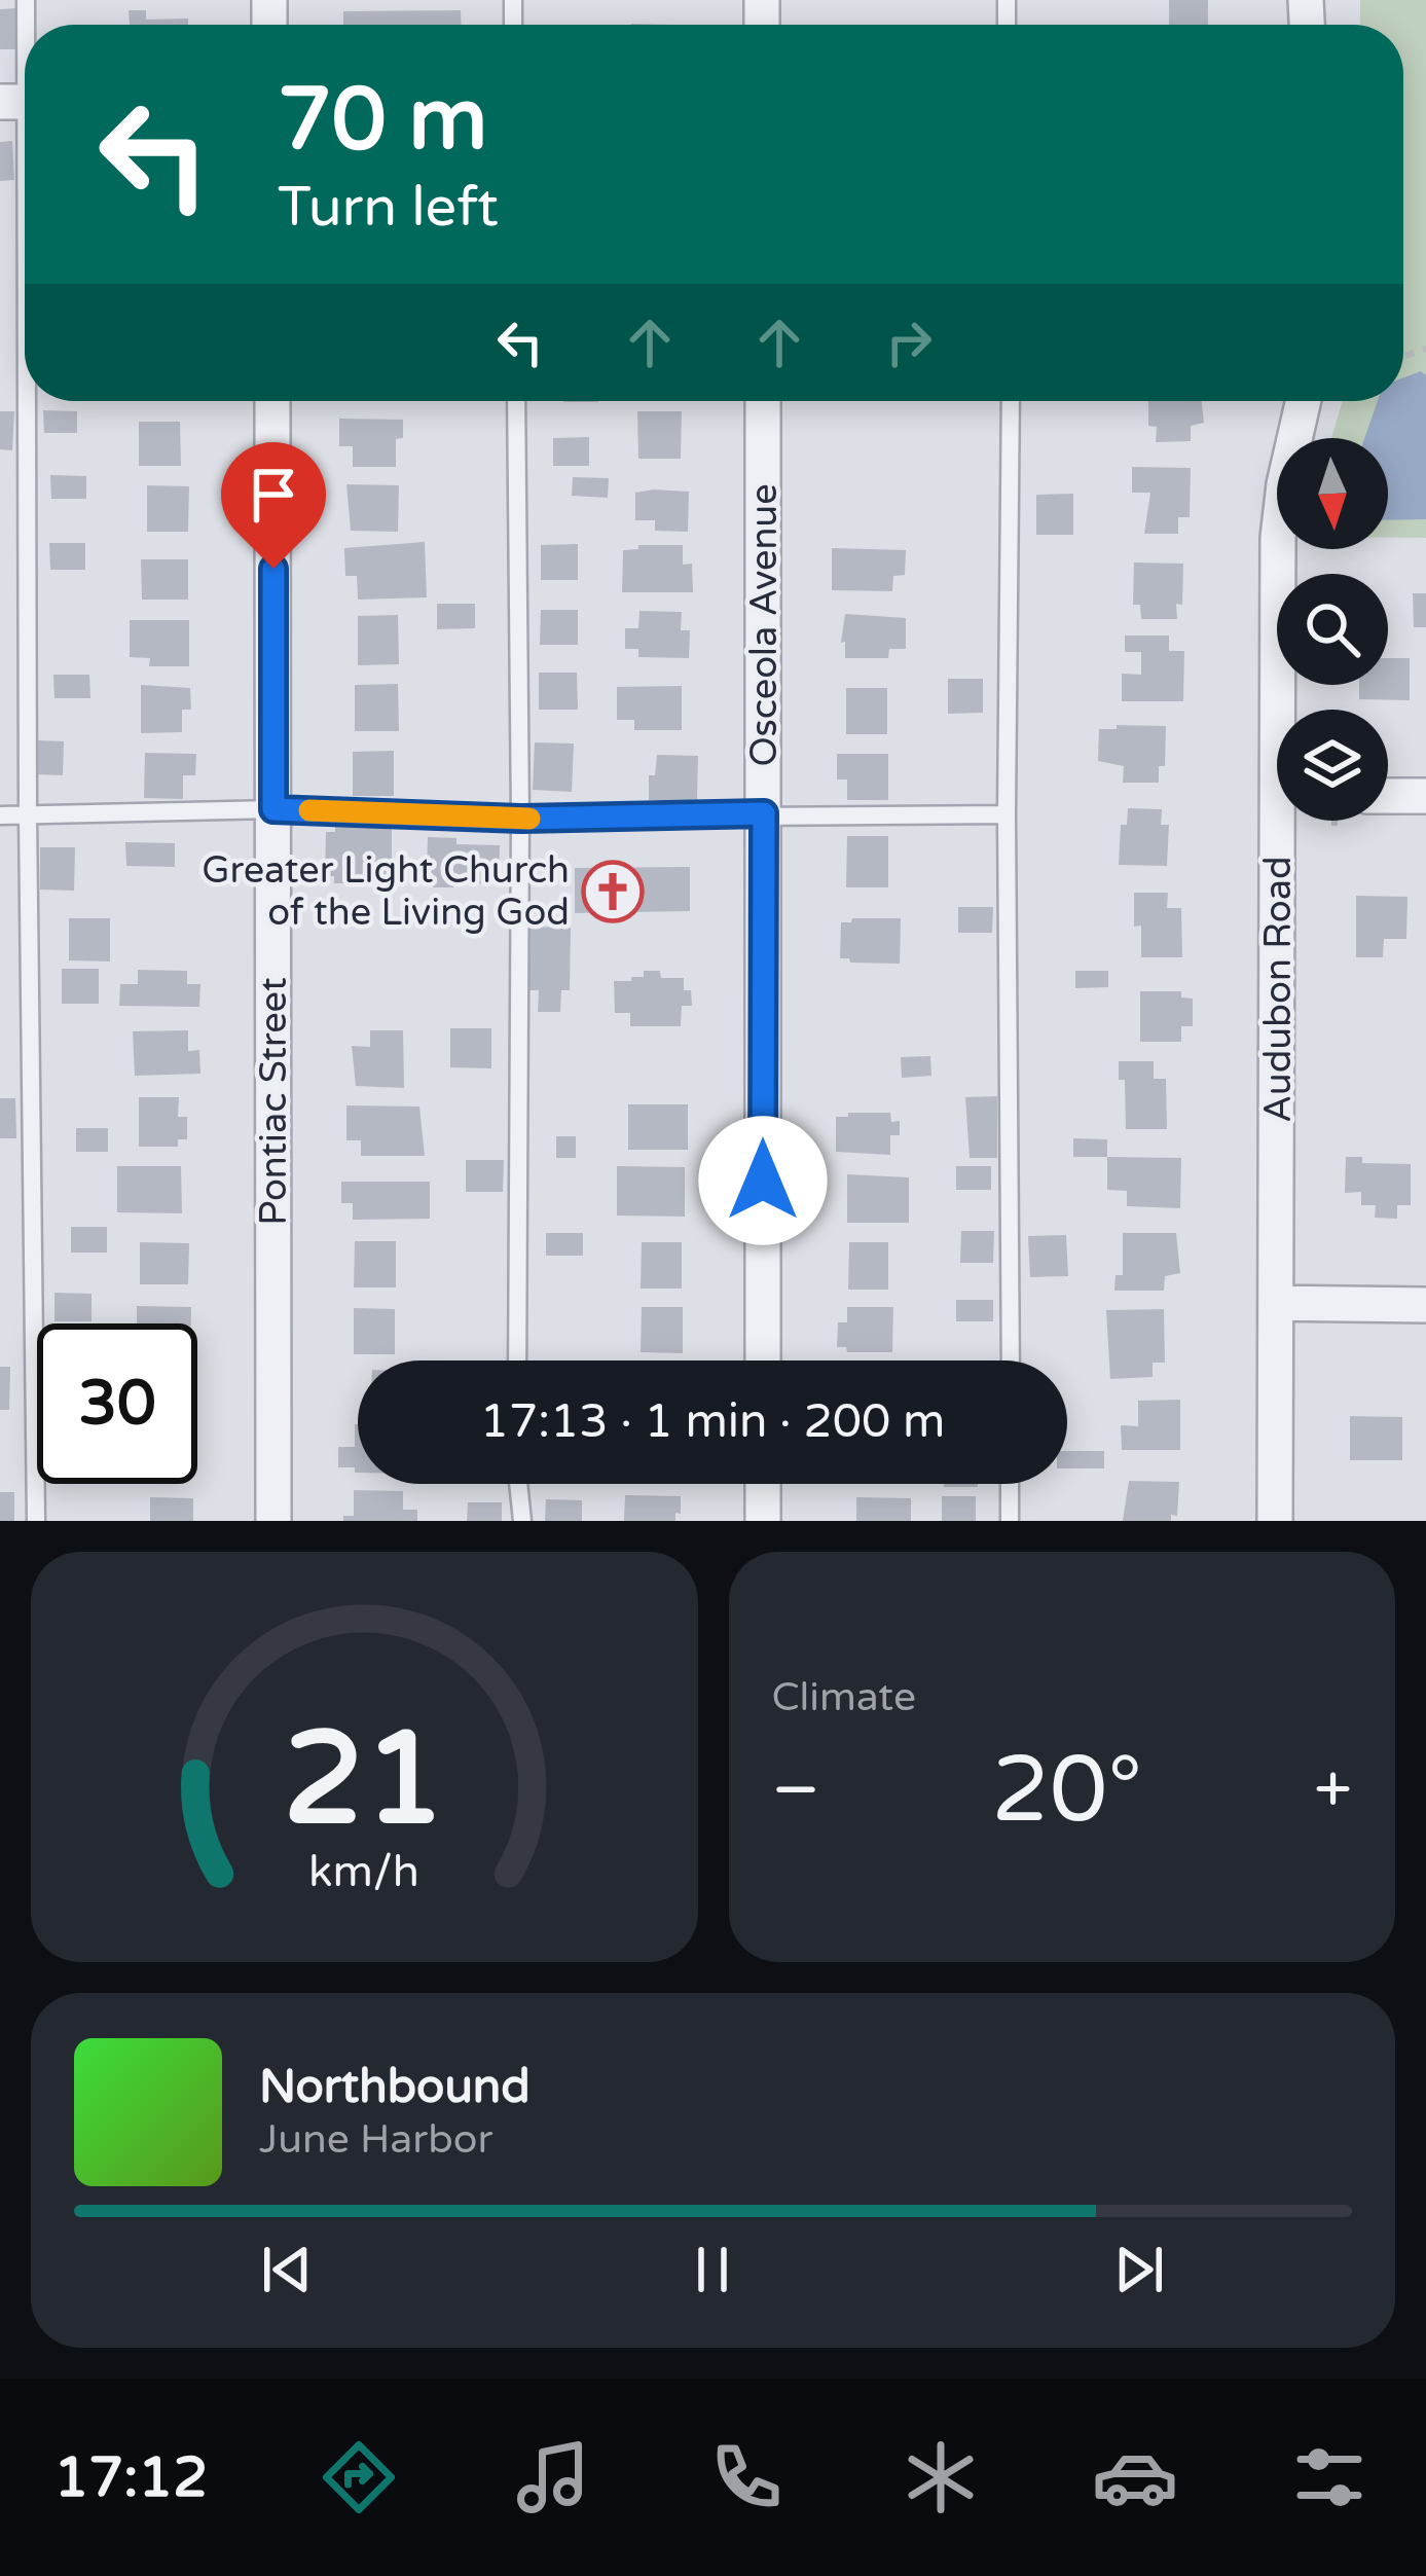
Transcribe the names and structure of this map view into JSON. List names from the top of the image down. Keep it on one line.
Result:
{"streets":{"street":["Osceola Avenue","Audubon Road","Pontiac Street"]},"places":{"church":["Greater Light Church of the Living God"]},"north":"bottom","page":{"turn":["70 m","Turn left"],"limit":"30","trip":"17:13 · 1 min · 200 m","tile":"Climate","heat":["−","20°","+"],"song":["Northbound","June Harbor"],"tabs":"17:12","gauge":["21","km/h"]}}
